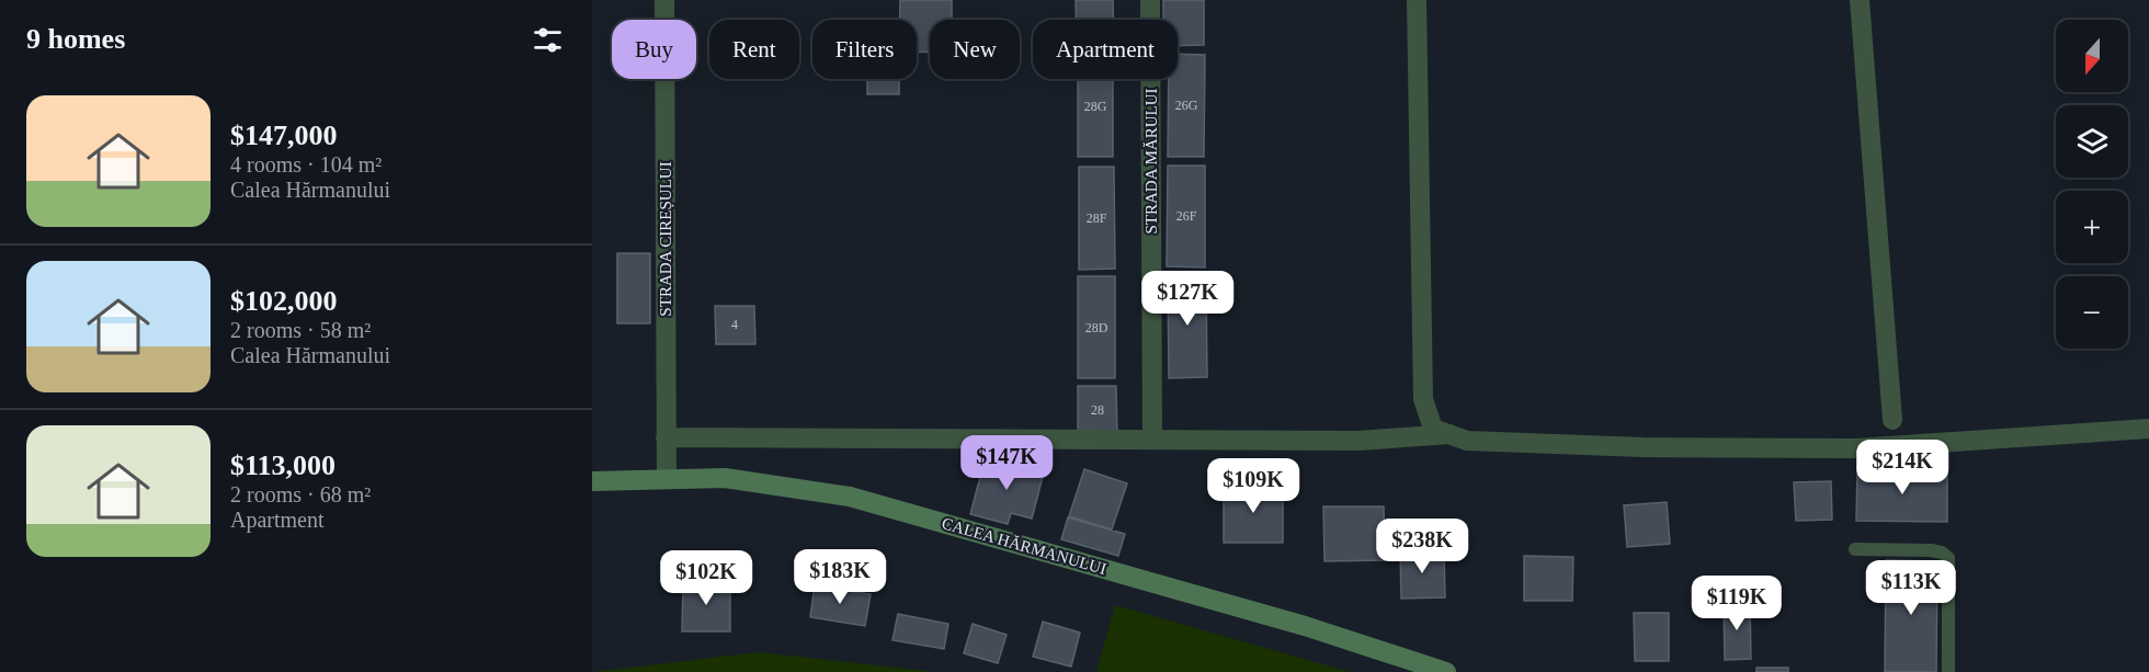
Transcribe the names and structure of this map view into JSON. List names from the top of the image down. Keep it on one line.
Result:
{"streets":{"main road":["CALEA HĂRMANULUI"],"street":["STRADA MĂRULUI","STRADA CIREȘULUI"]},"crossings":[["STRADA CIREȘULUI","CALEA HĂRMANULUI"]],"house_numbers":["26G","28G","26F","28F","4","28D","28"],"north":"bottom","page":{"heading":"9 homes","map_buttons":["+","−"],"chip":["Buy","Rent","Filters","New","Apartment"],"list":[{"name":"$147,000","note":"4 rooms · 104 m² · Calea Hărmanului"},{"name":"$102,000","note":"2 rooms · 58 m² · Calea Hărmanului"},{"name":"$113,000","note":"2 rooms · 68 m² · Apartment"}],"price":["$127K","$147K","$214K","$109K","$238K","$183K","$102K","$113K","$119K"]}}
